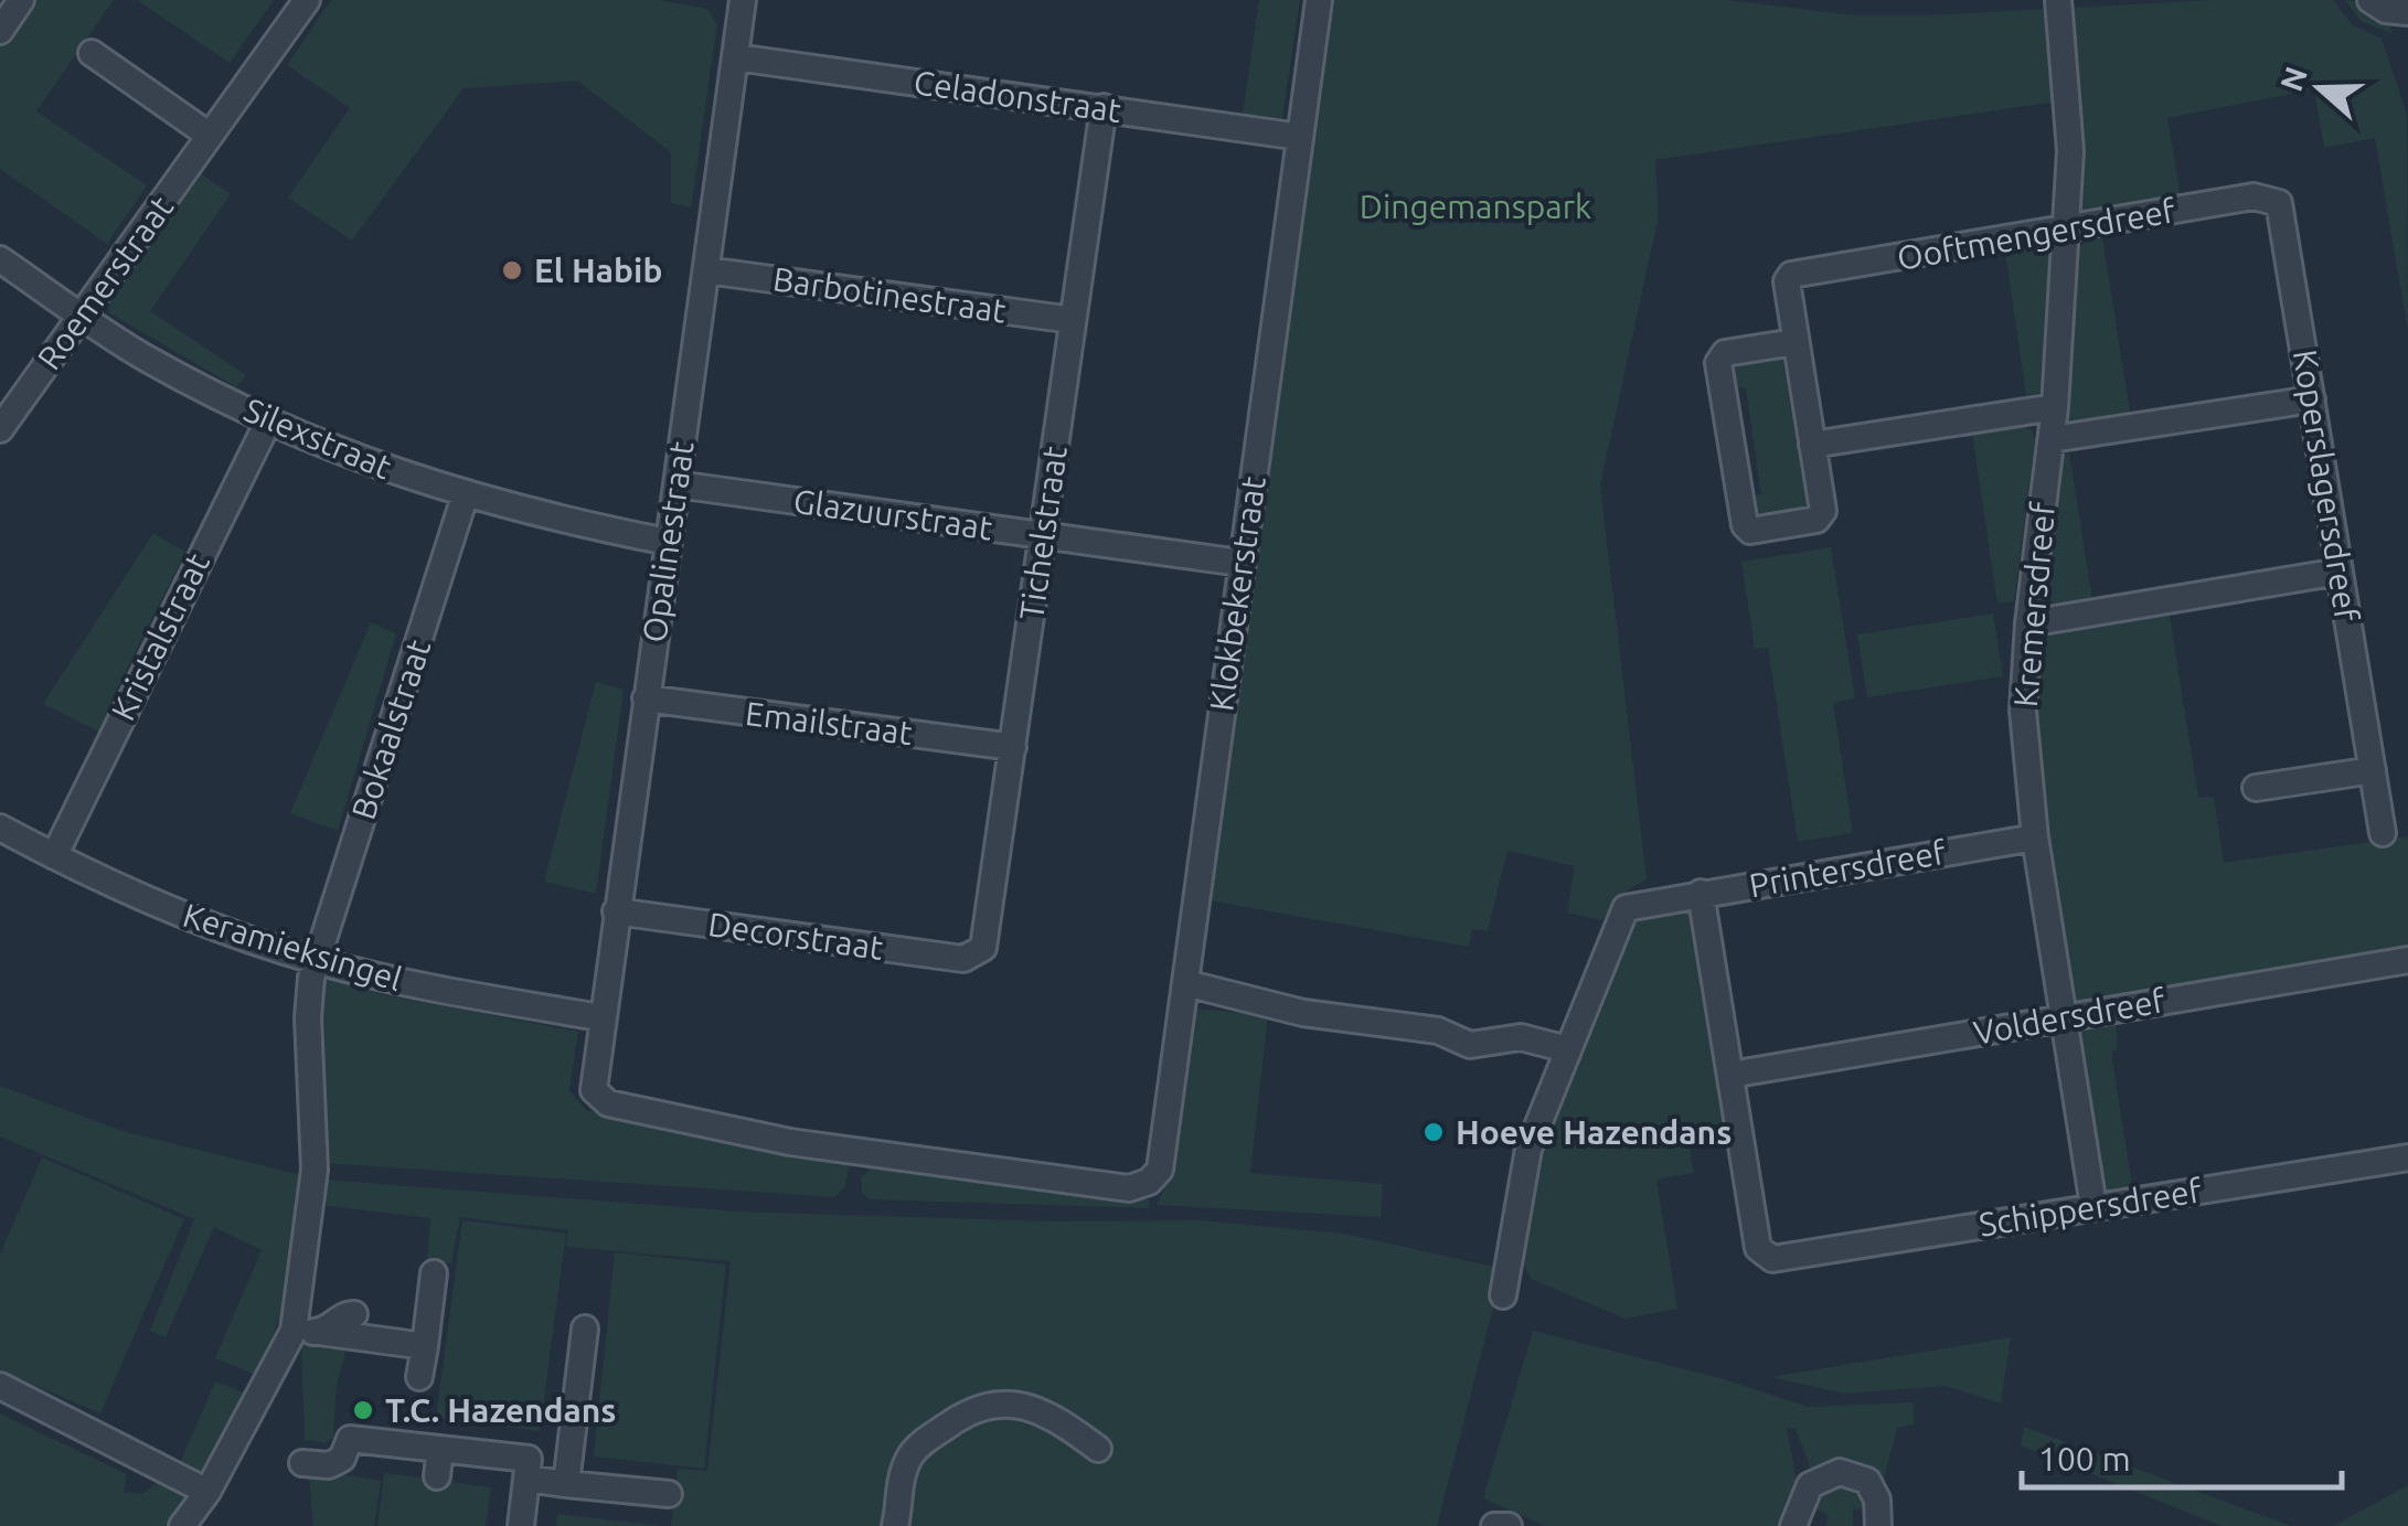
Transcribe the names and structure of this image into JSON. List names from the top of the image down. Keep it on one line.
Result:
{"streets":{"street":["Celadonstraat","Ooftmengersdreef","Roemerstraat","Barbotinestraat","Silexstraat","Koperslagersdreef","Glazuurstraat","Tichelstraat","Opalinestraat","Klokbekerstraat","Kremersdreef","Kristalstraat","Emailstraat","Bokaalstraat","Printersdreef","Decorstraat","Keramieksingel","Voldersdreef","Schippersdreef"]},"crossings":[["Celadonstraat","Tichelstraat"],["Celadonstraat","Opalinestraat"],["Celadonstraat","Klokbekerstraat"],["Ooftmengersdreef","Koperslagersdreef"],["Ooftmengersdreef","Kremersdreef"],["Roemerstraat","Silexstraat"],["Barbotinestraat","Tichelstraat"],["Barbotinestraat","Opalinestraat"],["Silexstraat","Opalinestraat"],["Silexstraat","Kristalstraat"],["Silexstraat","Bokaalstraat"],["Glazuurstraat","Tichelstraat"],["Glazuurstraat","Opalinestraat"],["Glazuurstraat","Klokbekerstraat"],["Tichelstraat","Emailstraat"],["Tichelstraat","Decorstraat"],["Opalinestraat","Klokbekerstraat"],["Opalinestraat","Emailstraat"],["Opalinestraat","Decorstraat"],["Opalinestraat","Keramieksingel"],["Kremersdreef","Printersdreef"],["Kremersdreef","Voldersdreef"],["Kremersdreef","Schippersdreef"],["Kristalstraat","Keramieksingel"],["Bokaalstraat","Keramieksingel"],["Voldersdreef","Schippersdreef"]],"parks":["Dingemanspark"],"places":["El Habib","Hoeve Hazendans","T.C. Hazendans"],"scale_bar":"100 m","north":"left"}
